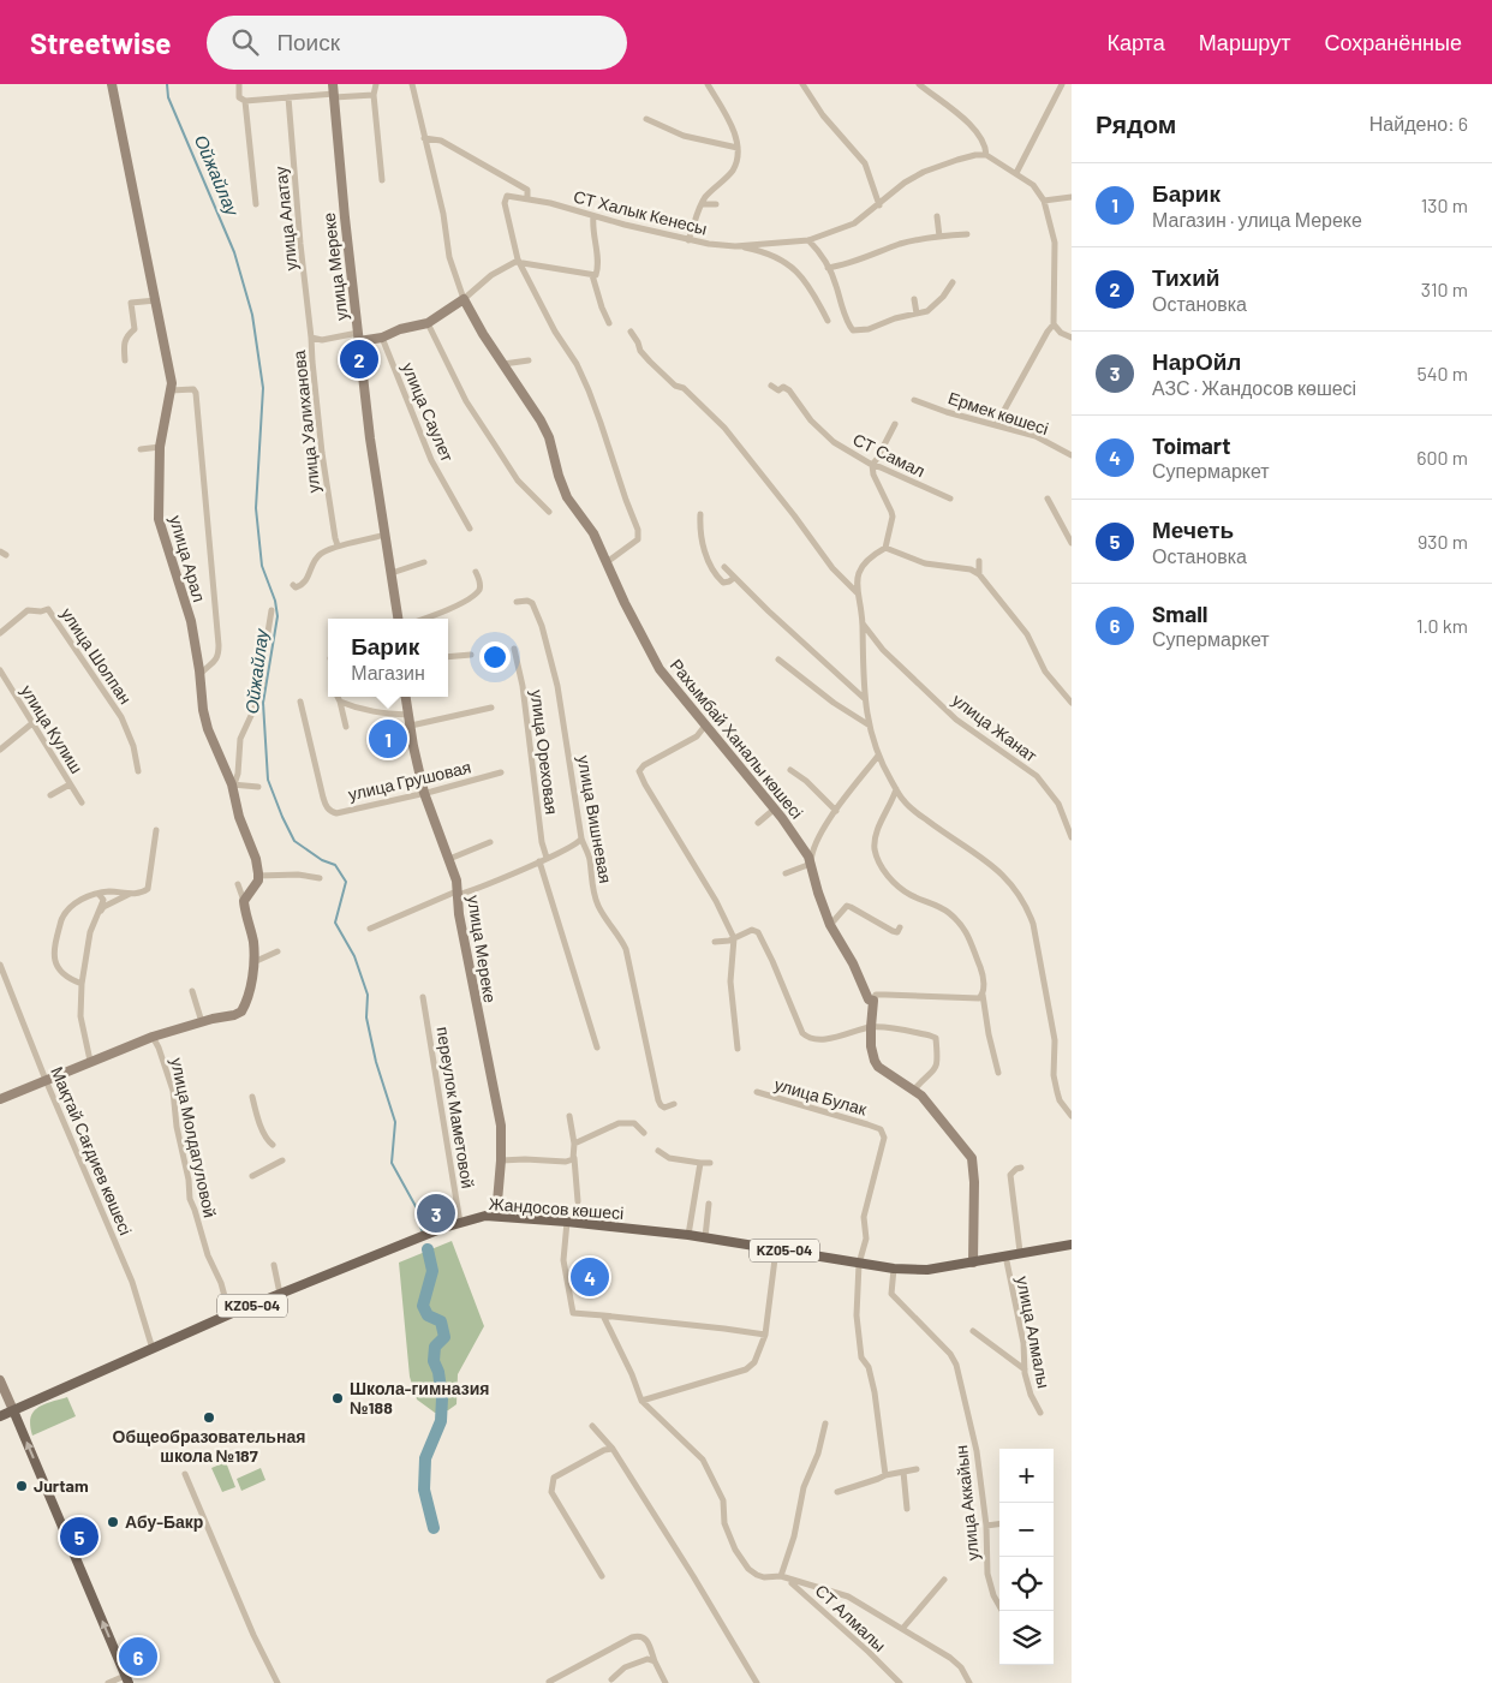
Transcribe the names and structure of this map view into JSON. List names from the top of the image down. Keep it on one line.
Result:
{"streets":{"main road":["Жандосов көшесі","KZ05-04"],"street":["СТ Халык Кенесы","улица Алатау","улица Мереке","улица Саулет","Ермек көшесі","улица Уалиханова","СТ Самал","улица Арал","улица Шолпан","улица Жанат","улица Кулиш","Рахымбай Ханалы көшесі","улица Ореховая","улица Грушовая","улица Вишневая","улица Булак","переулок Маметовой","улица Молдагуловой","Мақтай Сағдиев көшесі","улица Алмалы","улица Аккайын","СТ Алмалы"]},"crossings":[["улица Алатау","улица Уалиханова"],["улица Мереке","улица Грушовая"],["улица Мереке","Жандосов көшесі"],["улица Булак","Жандосов көшесі"],["переулок Маметовой","Жандосов көшесі"],["улица Молдагуловой","Жандосов көшесі"],["Мақтай Сағдиев көшесі","Жандосов көшесі"],["Жандосов көшесі","KZ05-04"],["Жандосов көшесі","улица Алмалы"],["Жандосов көшесі","улица Аккайын"]],"water":["Ойжайлау"],"places":["Школа-гимназия №188","Общеобразовательная школа №187","Jurtam","Абу-Бакр"],"page":{"header":"Streetwise","search":"Поиск","nav":["Карта","Маршрут","Сохранённые"],"heading":["Рядом","Найдено: 6"],"list":[{"mark":"1","name":"Барик","note":"Магазин · улица Мереке","value":"130 m"},{"mark":"2","name":"Тихий","note":"Остановка","value":"310 m"},{"mark":"3","name":"НарОйл","note":"АЗС · Жандосов көшесі","value":"540 m"},{"mark":"4","name":"Toimart","note":"Супермаркет","value":"600 m"},{"mark":"5","name":"Мечеть","note":"Остановка","value":"930 m"},{"mark":"6","name":"Small","note":"Супермаркет","value":"1.0 km"}],"pins":["2","1","3","4","5","6"],"popup":["Барик","Магазин"],"map_buttons":["+","−"]}}
